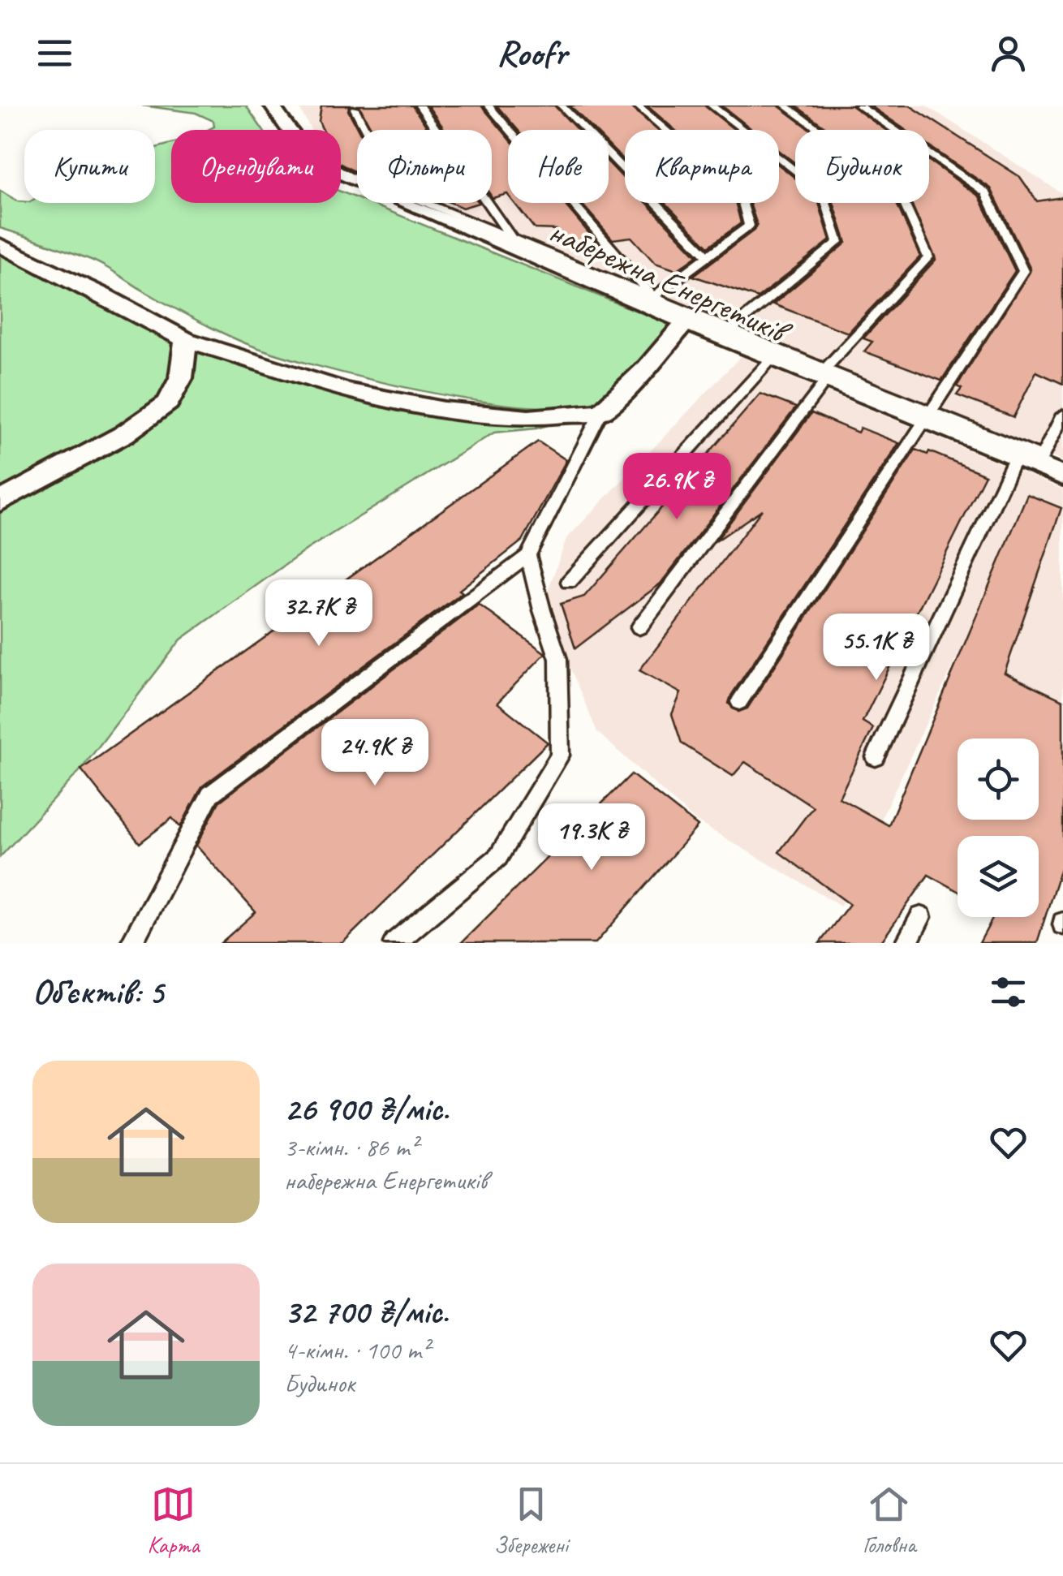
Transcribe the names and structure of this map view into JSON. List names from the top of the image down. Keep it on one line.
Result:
{"streets":{"street":["набережна Енергетиків"]},"page":{"header":"Roofr","chip":["Купити","Орендувати","Фільтри","Нове","Квартира","Будинок"],"price":["26.9K ₴","32.7K ₴","55.1K ₴","24.9K ₴","19.3K ₴"],"heading":"Об’єктів: 5","list":[{"name":"26 900 ₴/міс.","note":"3-кімн. · 86 m² · набережна Енергетиків"},{"name":"32 700 ₴/міс.","note":"4-кімн. · 100 m² · Будинок"}],"tabs":["Карта","Збережені","Головна"]}}
